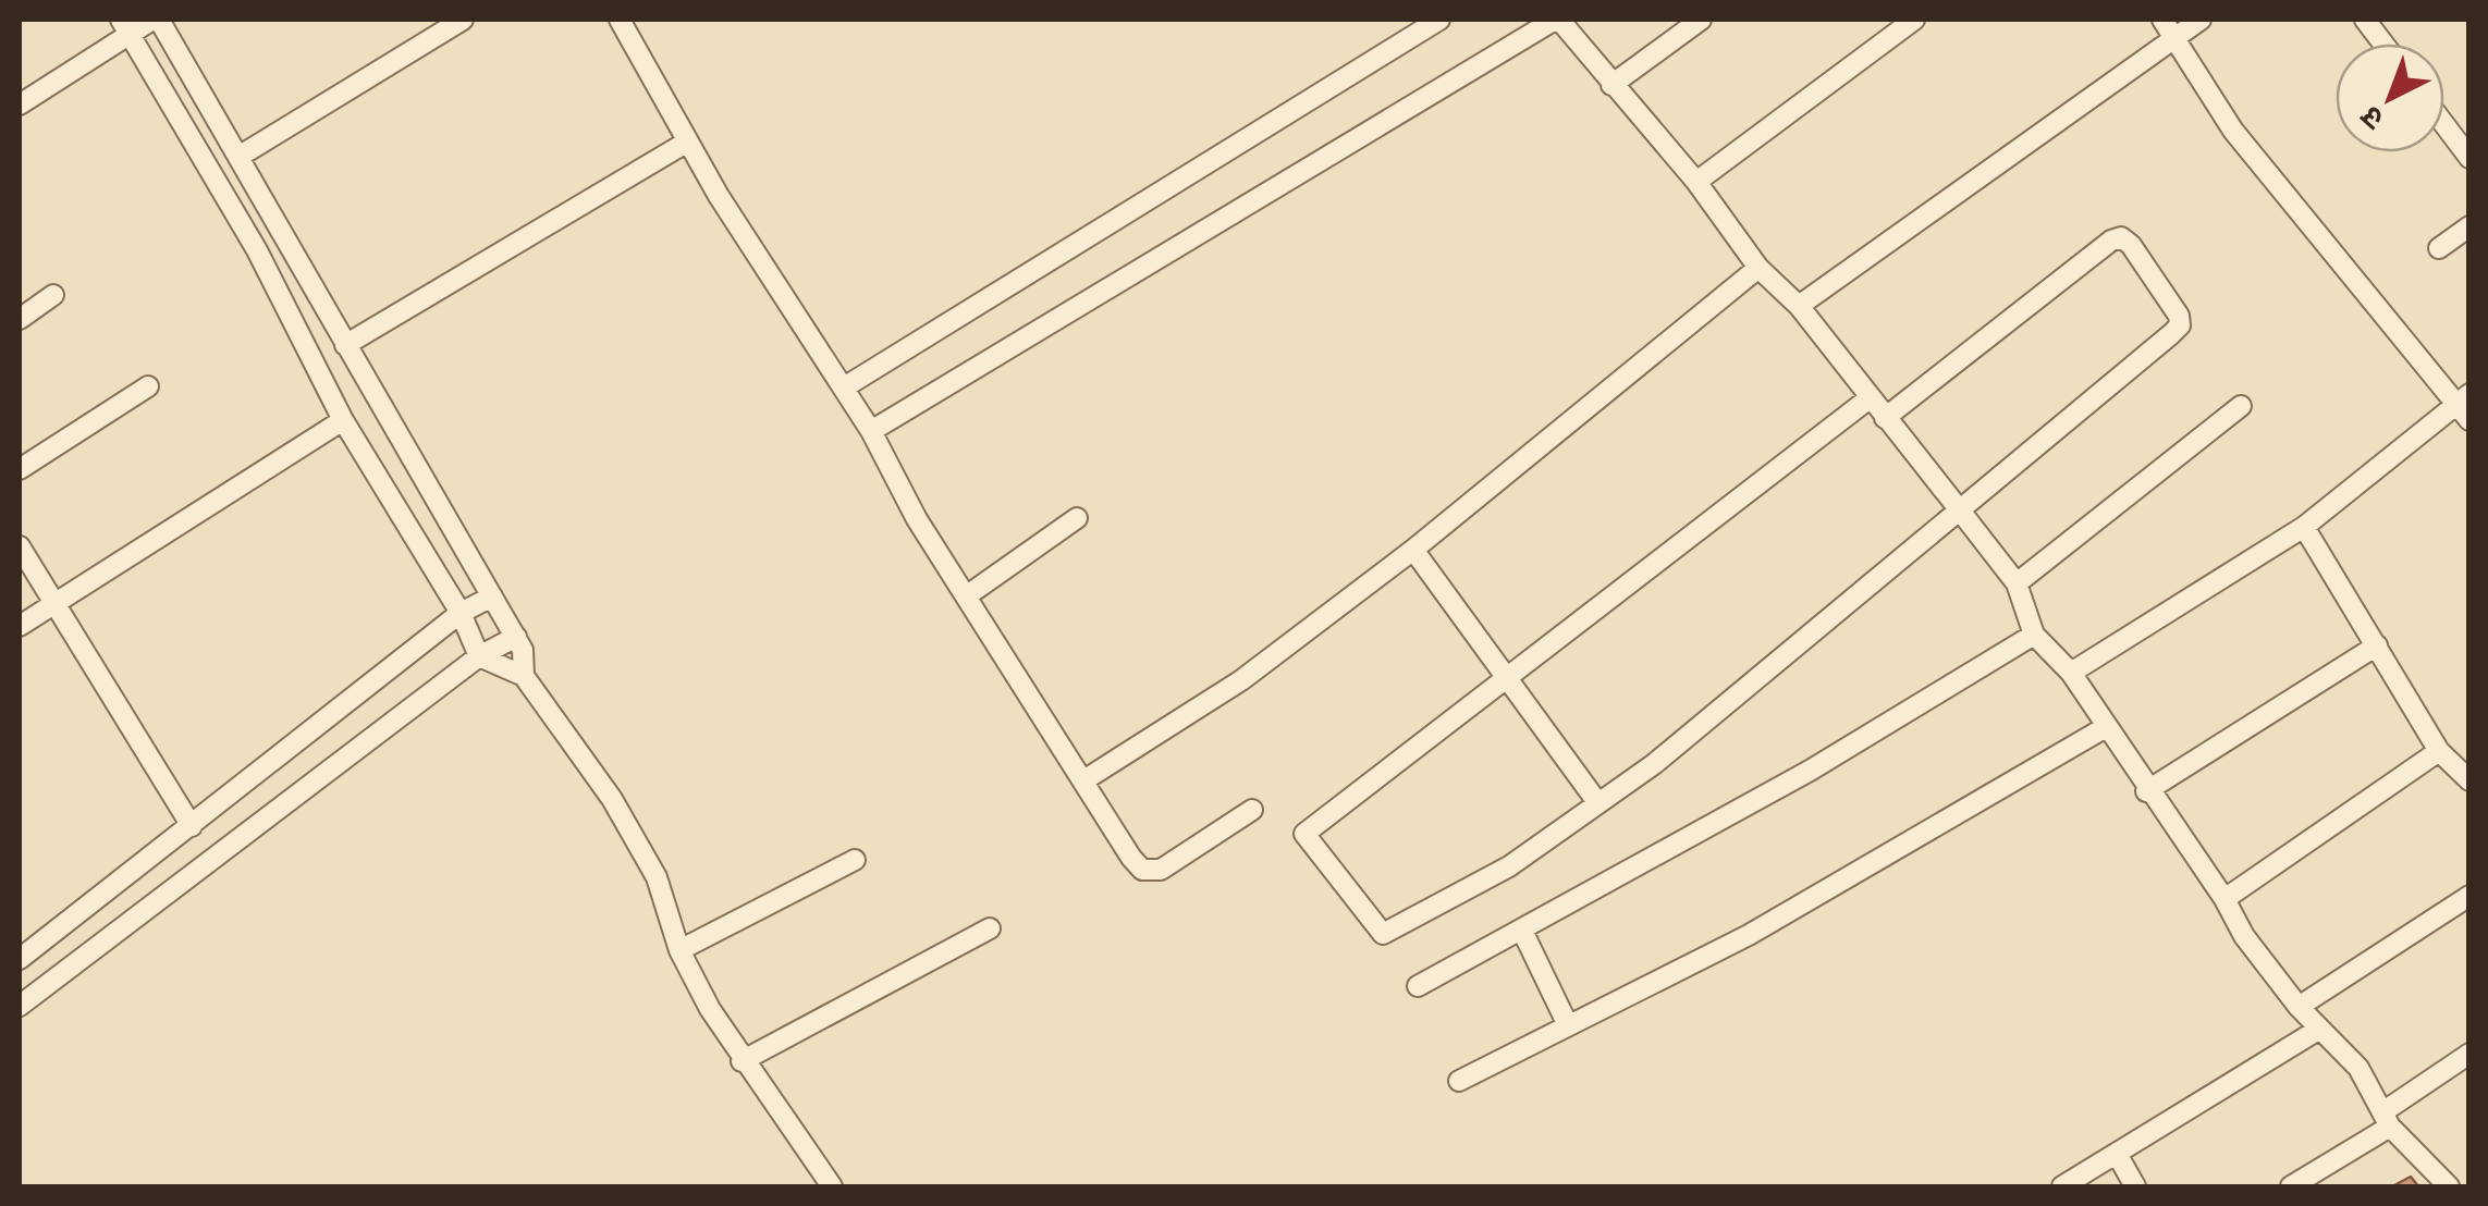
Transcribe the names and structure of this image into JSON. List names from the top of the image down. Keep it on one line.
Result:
{"north":"bottom left"}
